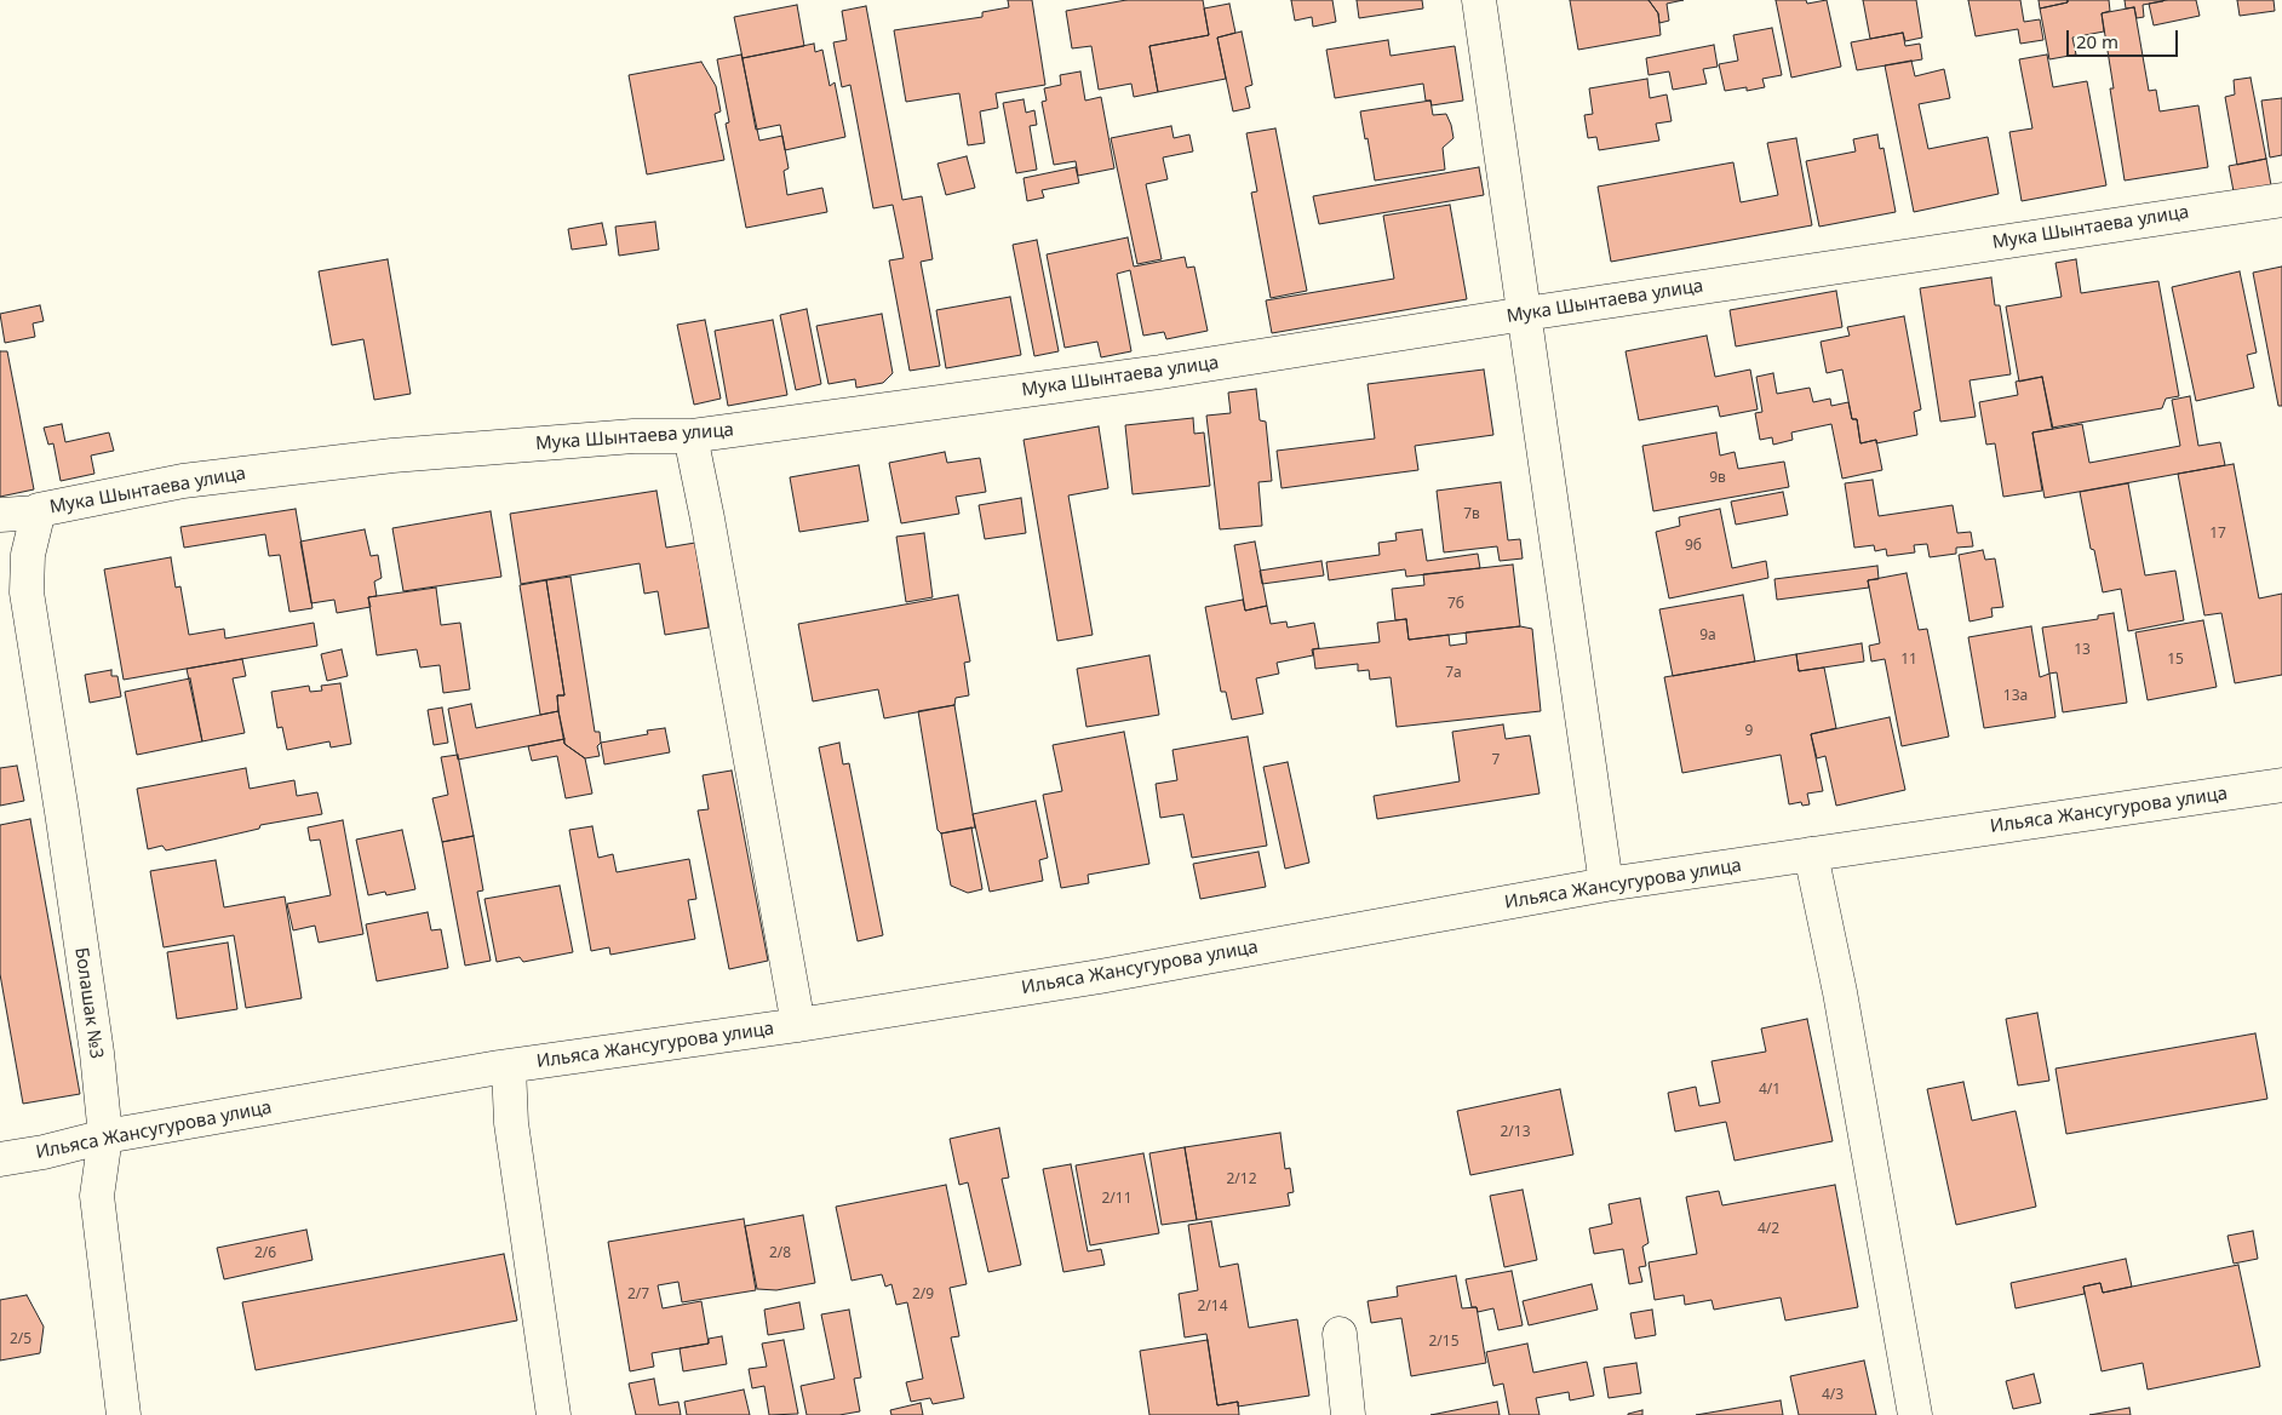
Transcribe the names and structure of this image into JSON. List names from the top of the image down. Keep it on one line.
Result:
{"streets":{"street":["Мука Шынтаева улица","Ильяса Жансугурова улица","Болашак №3"]},"crossings":[["Мука Шынтаева улица","Болашак №3"],["Ильяса Жансугурова улица","Болашак №3"]],"house_numbers":["9в","7в","17","9б","7б","9а","13","11","15","7а","13а","9","7","4/1","2/13","2/12","2/11","4/2","2/6","2/8","2/7","2/9","2/14","2/5","2/15","4/3"],"scale_bar":"20 m"}
